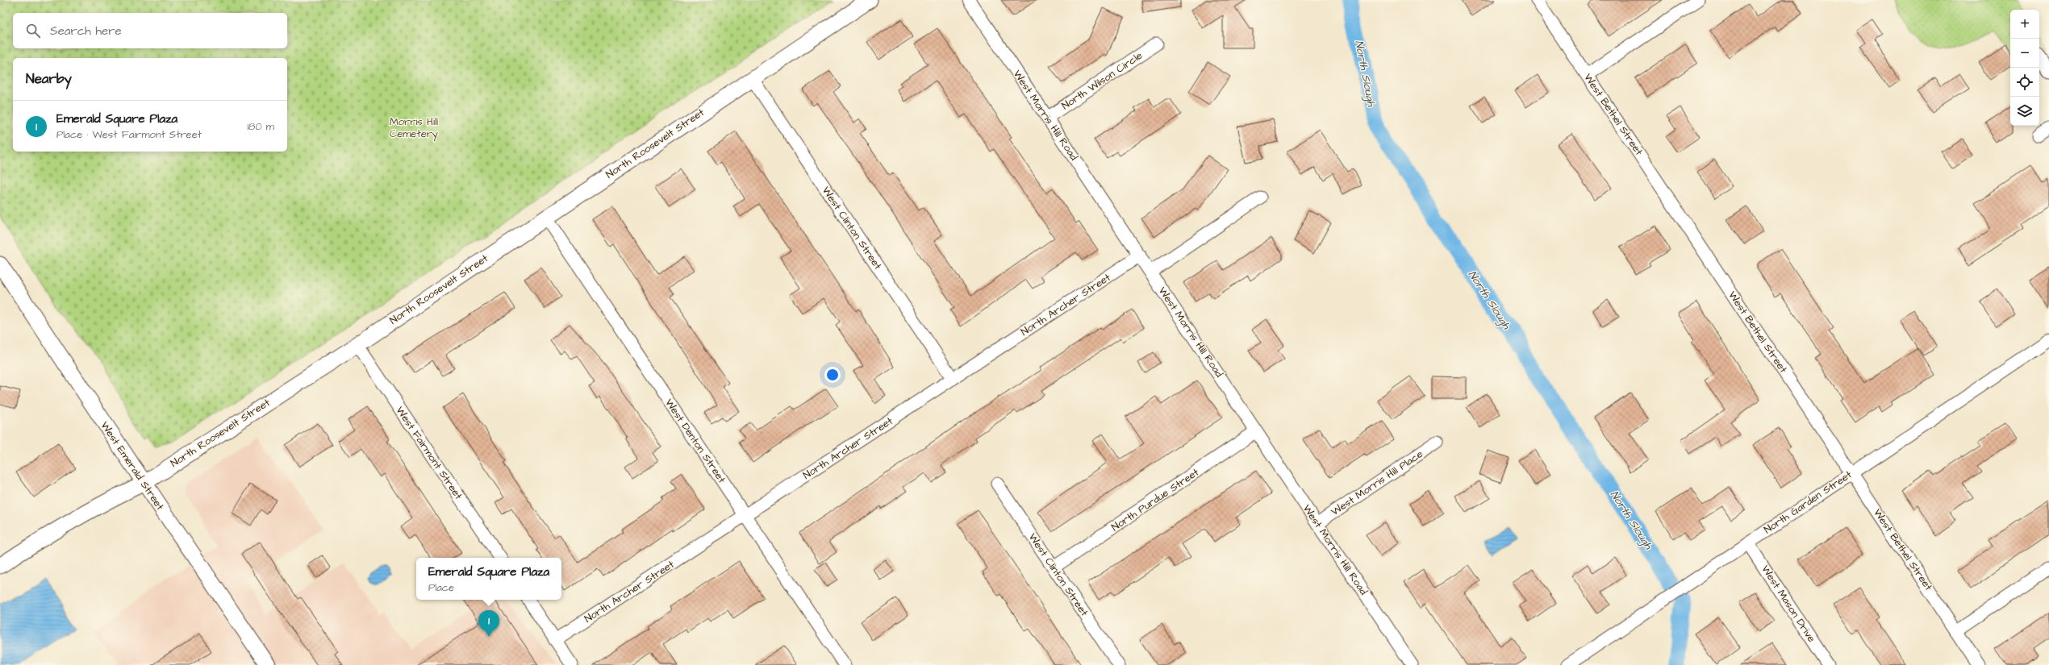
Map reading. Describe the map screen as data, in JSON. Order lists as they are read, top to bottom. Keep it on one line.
{"streets":{"street":["North Wilson Circle","West Bethel Street","West Morris Hill Road","North Roosevelt Street","West Clinton Street","North Archer Street","West Denton Street","West Fairmont Street","West Emerald Street","West Morris Hill Place","North Purdue Street","North Garden Street","West Mason Drive"]},"crossings":[["North Wilson Circle","West Morris Hill Road"],["West Bethel Street","North Garden Street"],["West Morris Hill Road","North Archer Street"],["West Morris Hill Road","West Morris Hill Place"],["West Morris Hill Road","North Purdue Street"],["North Roosevelt Street","West Clinton Street"],["North Roosevelt Street","West Denton Street"],["North Roosevelt Street","West Fairmont Street"],["North Roosevelt Street","West Emerald Street"],["West Clinton Street","North Archer Street"],["West Clinton Street","North Purdue Street"],["North Archer Street","West Denton Street"],["North Garden Street","West Mason Drive"]],"water":["North Slough"],"parks":["Morris Hill Cemetery"],"page":{"map_buttons":["+","−"],"search":"Search here","heading":"Nearby","list":[{"mark":"1","name":"Emerald Square Plaza","note":"Place · West Fairmont Street","value":"180 m"}],"popup":["Emerald Square Plaza","Place"],"pins":"1"}}
